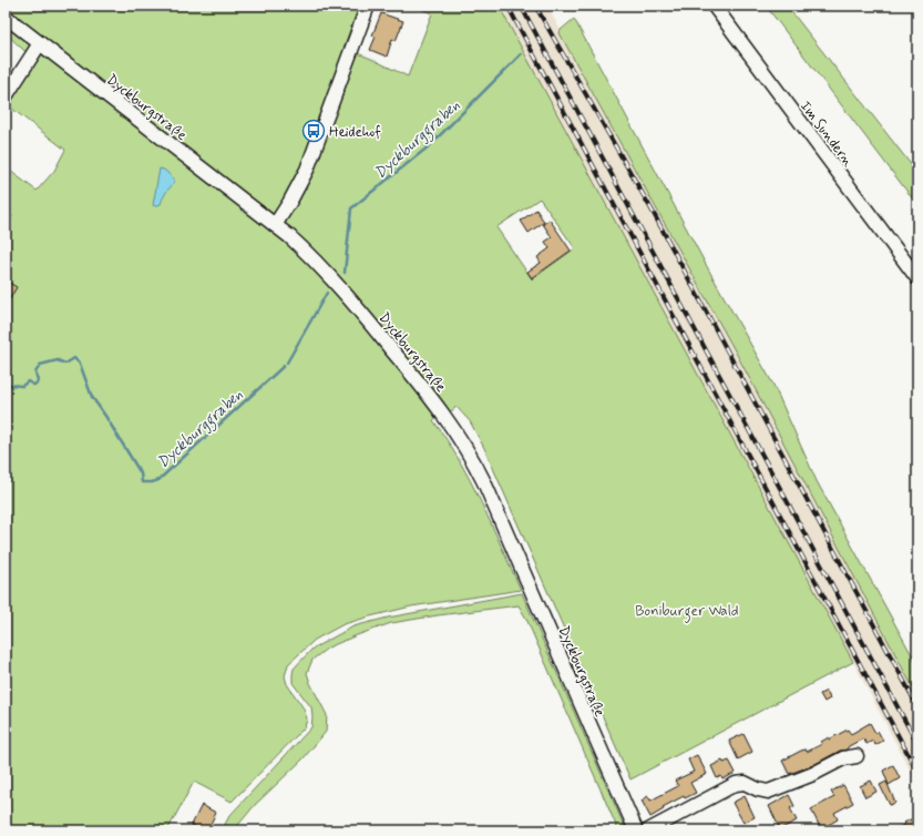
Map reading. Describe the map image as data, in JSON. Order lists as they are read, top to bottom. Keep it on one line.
{"streets":{"street":["Dyckburgstraße","Im Sundern"]},"water":["Dyckburggraben"],"parks":["Boniburger Wald"],"places":{"bus stop":["Heidehof"]}}
